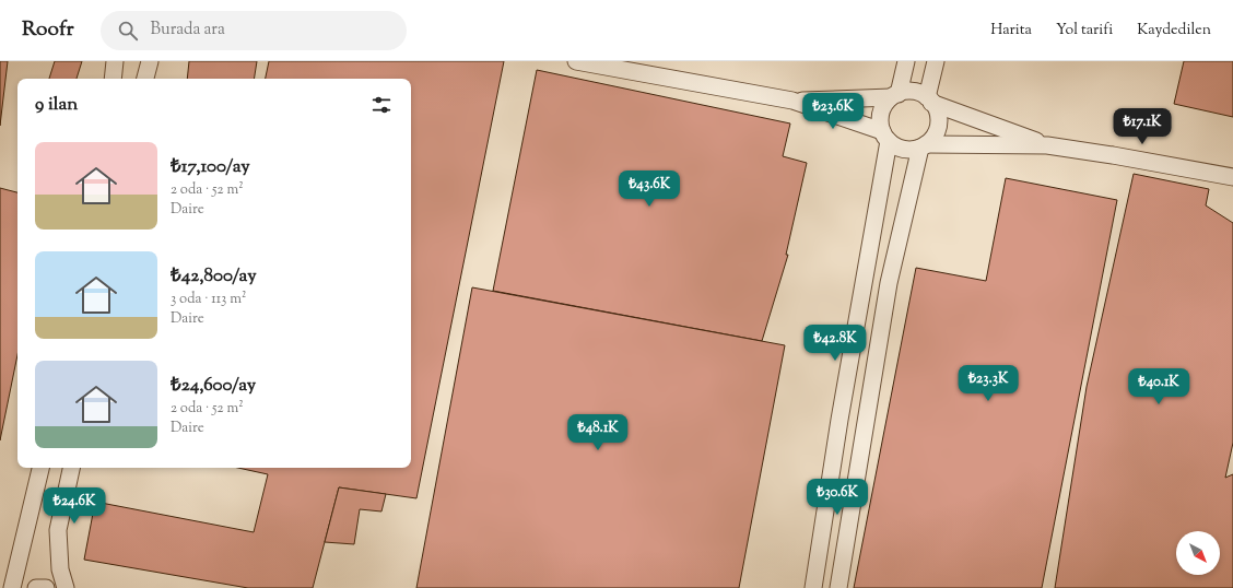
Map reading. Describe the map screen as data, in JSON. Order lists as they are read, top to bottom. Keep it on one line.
{"north":"bottom right","page":{"header":"Roofr","search":"Burada ara","nav":["Harita","Yol tarifi","Kaydedilen"],"heading":"9 ilan","price":["₺23.6K","₺17.1K","₺43.6K","₺42.8K","₺23.3K","₺40.1K","₺48.1K","₺30.6K","₺24.6K"],"list":[{"name":"₺17,100/ay","note":"2 oda · 52 m² · Daire"},{"name":"₺42,800/ay","note":"3 oda · 113 m² · Daire"},{"name":"₺24,600/ay","note":"2 oda · 52 m² · Daire"}]}}
